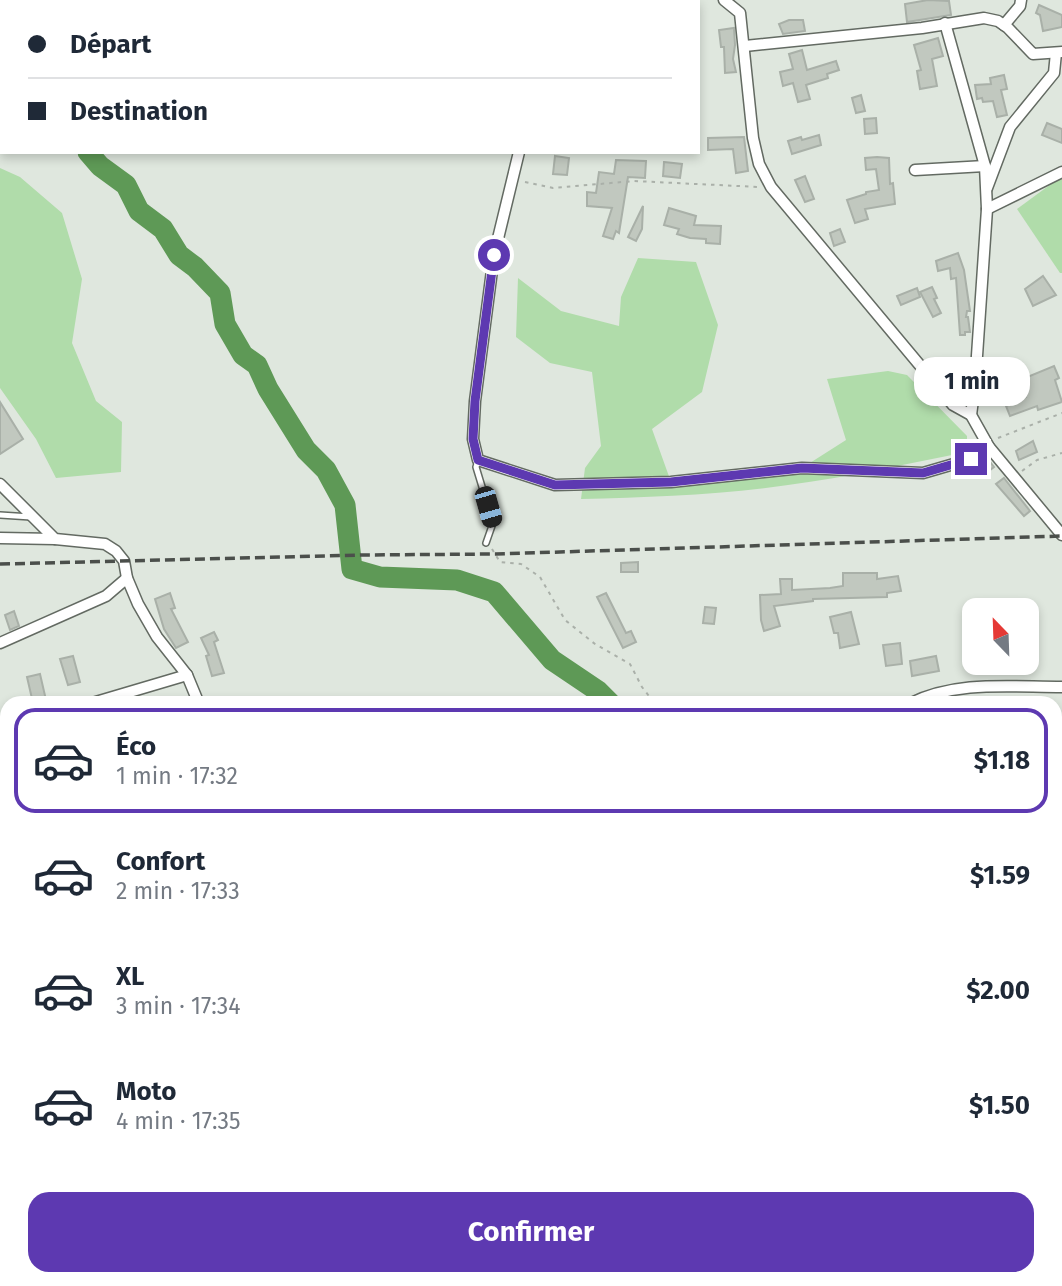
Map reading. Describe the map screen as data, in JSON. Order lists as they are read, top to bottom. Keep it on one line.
{"north":"top left","page":{"banner":["Départ","Destination"],"bubble":"1 min","list":[{"name":"Éco","note":"1 min · 17:32","value":"$1.18"},{"name":"Confort","note":"2 min · 17:33","value":"$1.59"},{"name":"XL","note":"3 min · 17:34","value":"$2.00"},{"name":"Moto","note":"4 min · 17:35","value":"$1.50"}],"buttons":"Confirmer"}}
